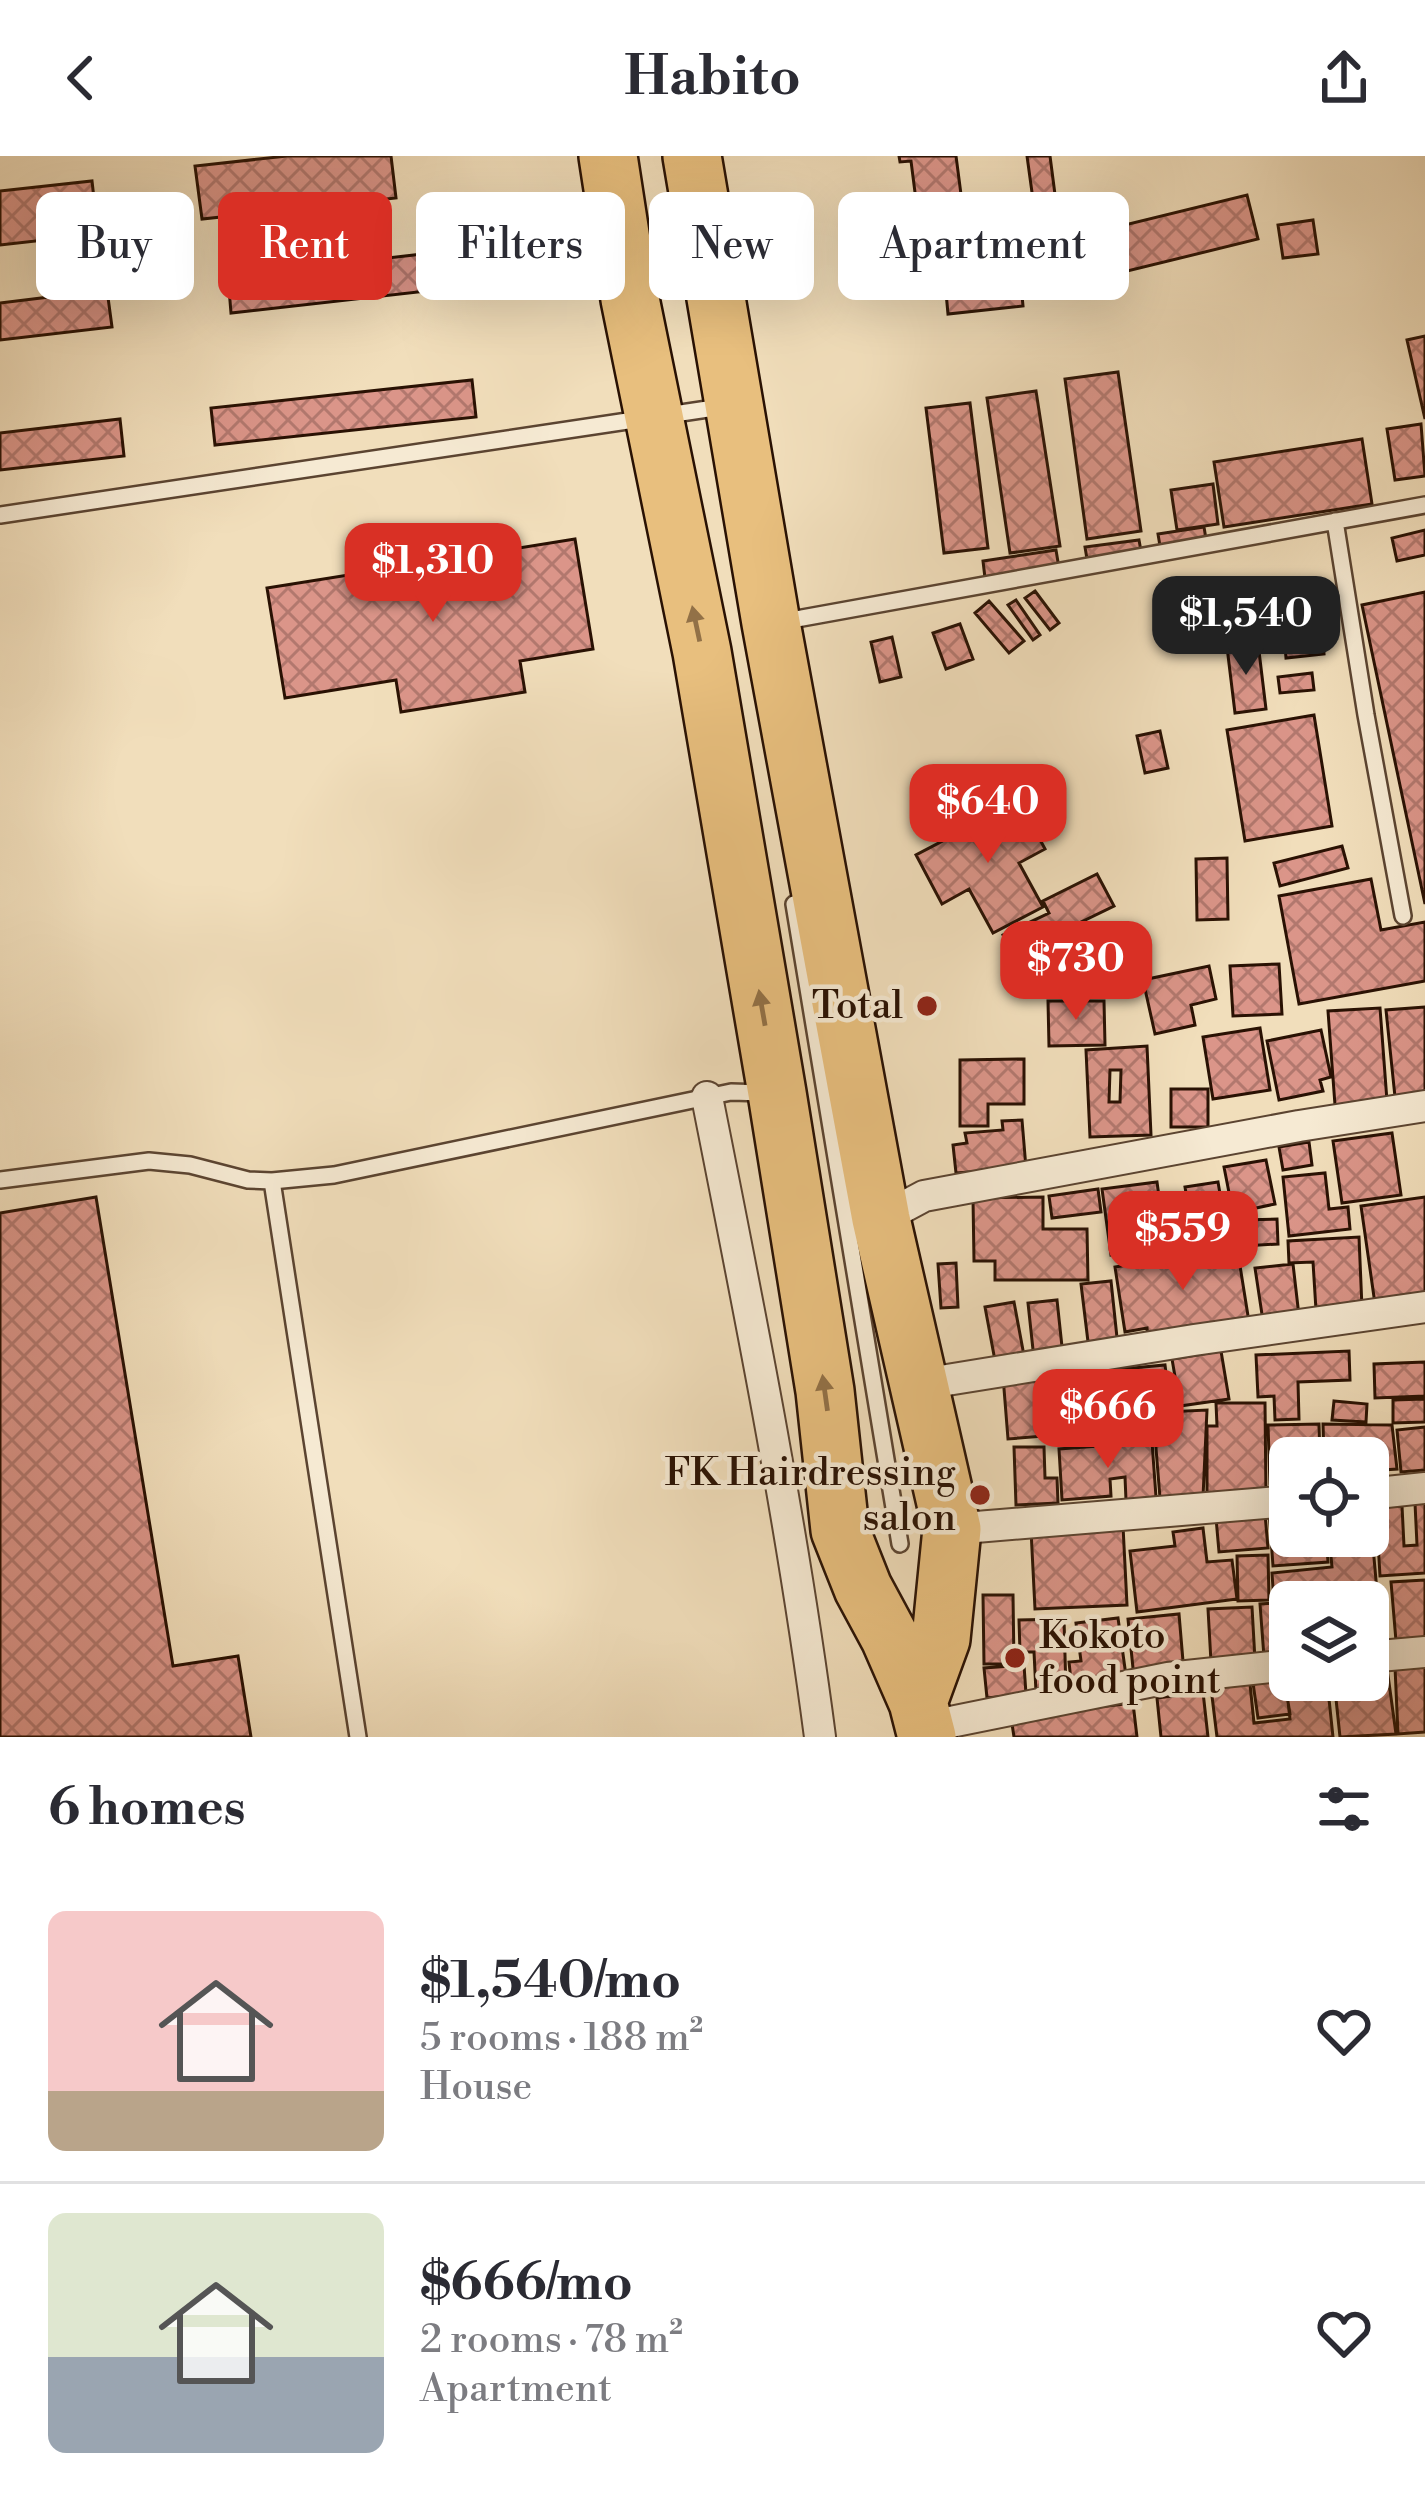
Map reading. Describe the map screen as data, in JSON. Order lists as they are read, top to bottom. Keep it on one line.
{"places":["Total","FK Hairdressing salon","Kokoto food point"],"page":{"header":"Habito","chip":["Buy","Rent","Filters","New","Apartment"],"price":["$1,310","$1,540","$640","$730","$559","$666"],"heading":"6 homes","list":[{"name":"$1,540/mo","note":"5 rooms · 188 m² · House"},{"name":"$666/mo","note":"2 rooms · 78 m² · Apartment"}]}}
